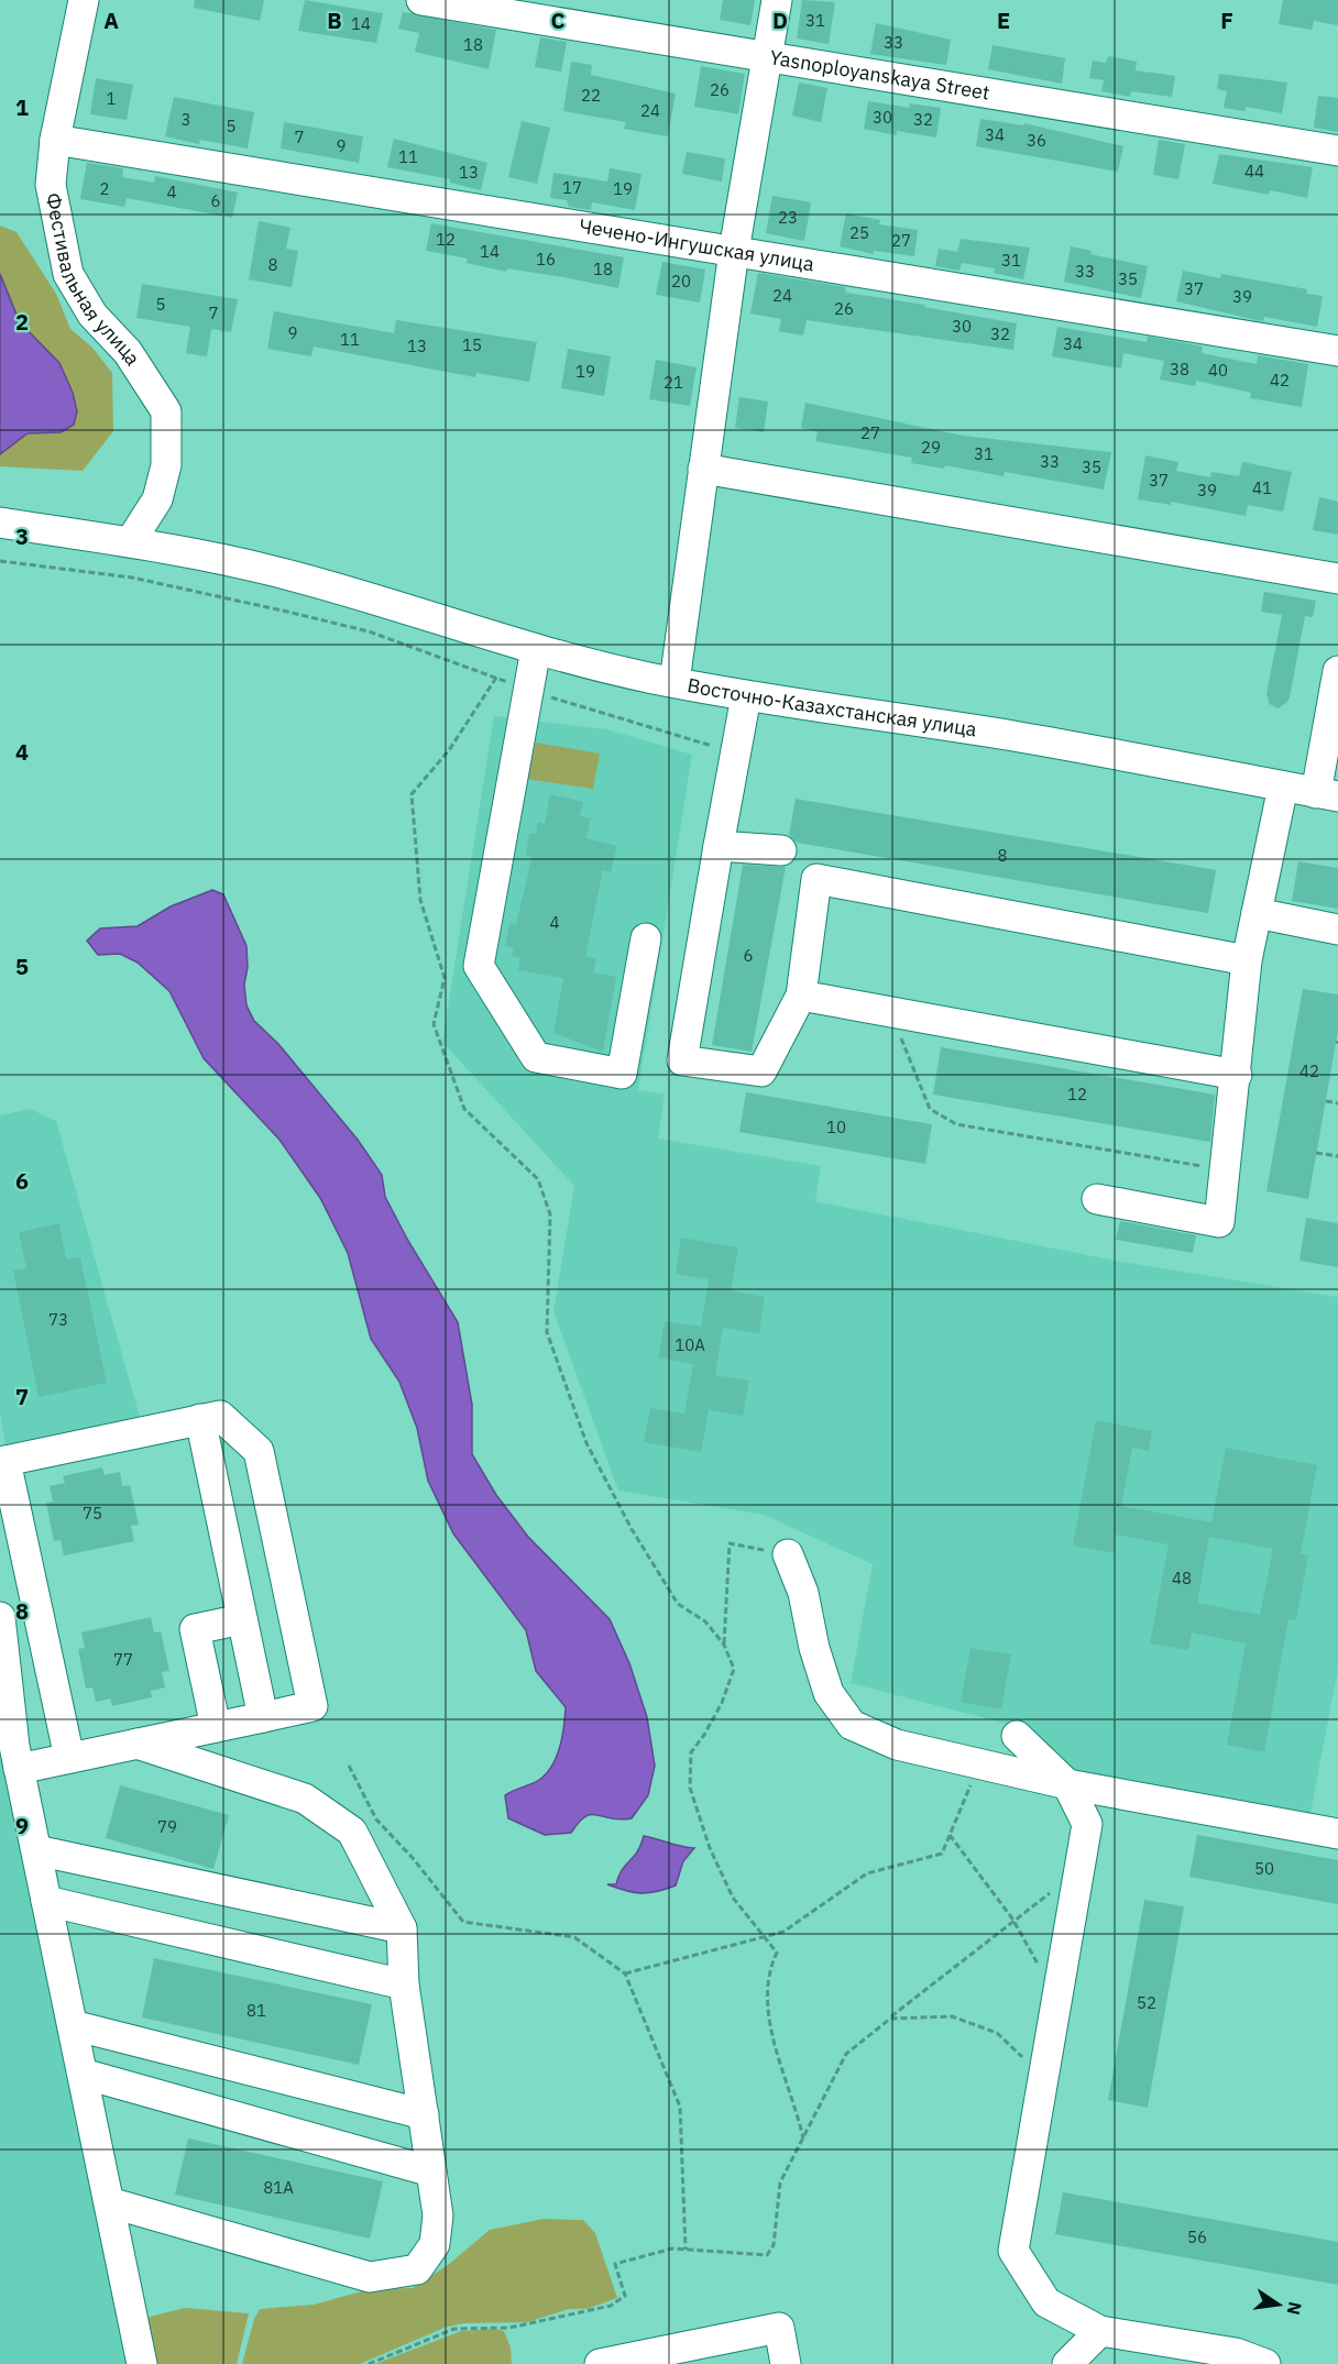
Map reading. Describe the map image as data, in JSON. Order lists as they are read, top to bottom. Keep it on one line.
{"streets":{"street":["Yasnoployanskaya Street","Чечено-Ингушская улица","Фестивальная улица","Восточно-Казахстанская улица"]},"crossings":[["Yasnoployanskaya Street","Восточно-Казахстанская улица"],["Чечено-Ингушская улица","Фестивальная улица"],["Чечено-Ингушская улица","Восточно-Казахстанская улица"]],"house_numbers":["31","14","33","18","26","22","1","24","30","3","32","5","34","7","36","9","11","44","13","17","2","19","4","6","23","25","12","27","14","16","31","8","18","33","35","20","37","24","39","5","26","7","30","9","32","11","34","15","13","38","40","19","42","21","27","29","31","33","35","37","41","39","8","4","6","42","12","10","73","10А","75","48","77","79","50","52","81","81А","56"],"north":"right","grid":{"columns":["A","B","C","D","E","F"],"rows":["1","2","3","4","5","6","7","8","9"]}}
